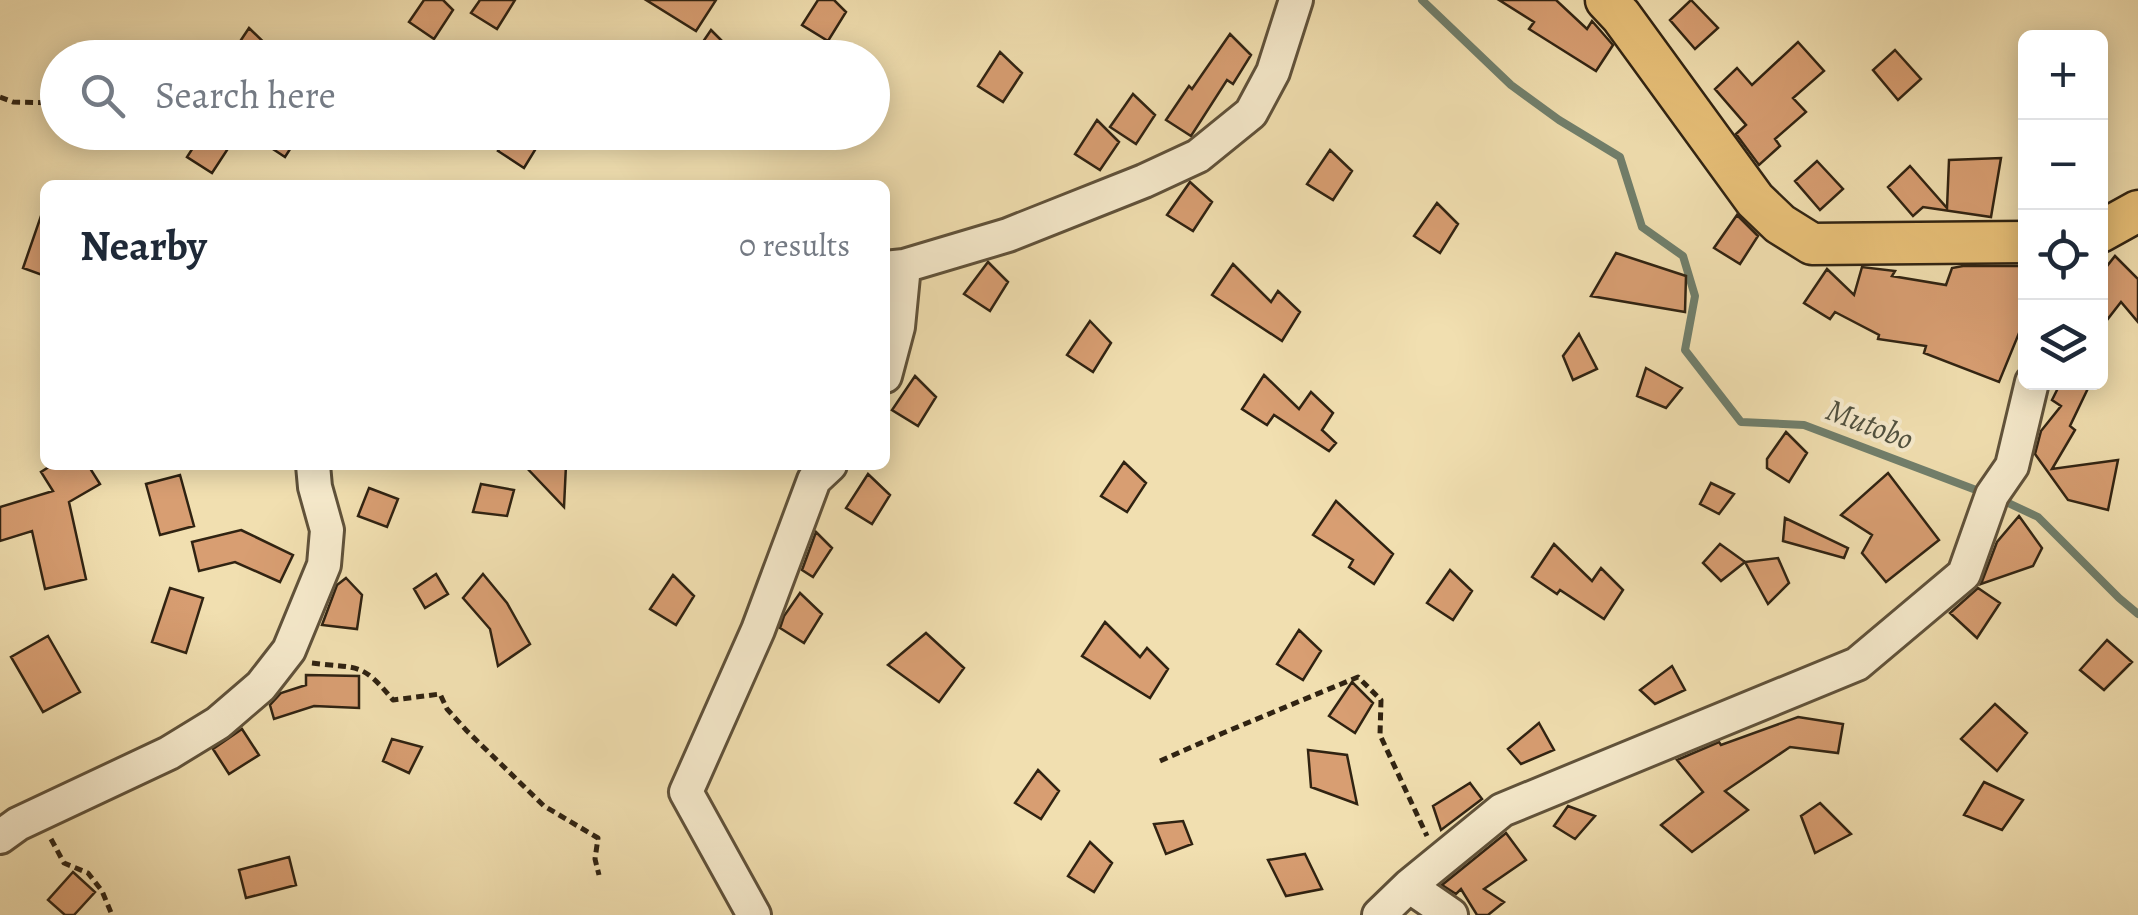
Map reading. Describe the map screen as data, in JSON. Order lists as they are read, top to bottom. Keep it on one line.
{"water":["Mutobo"],"page":{"map_buttons":["+","−"],"search":"Search here","heading":["Nearby","0 results"]}}
